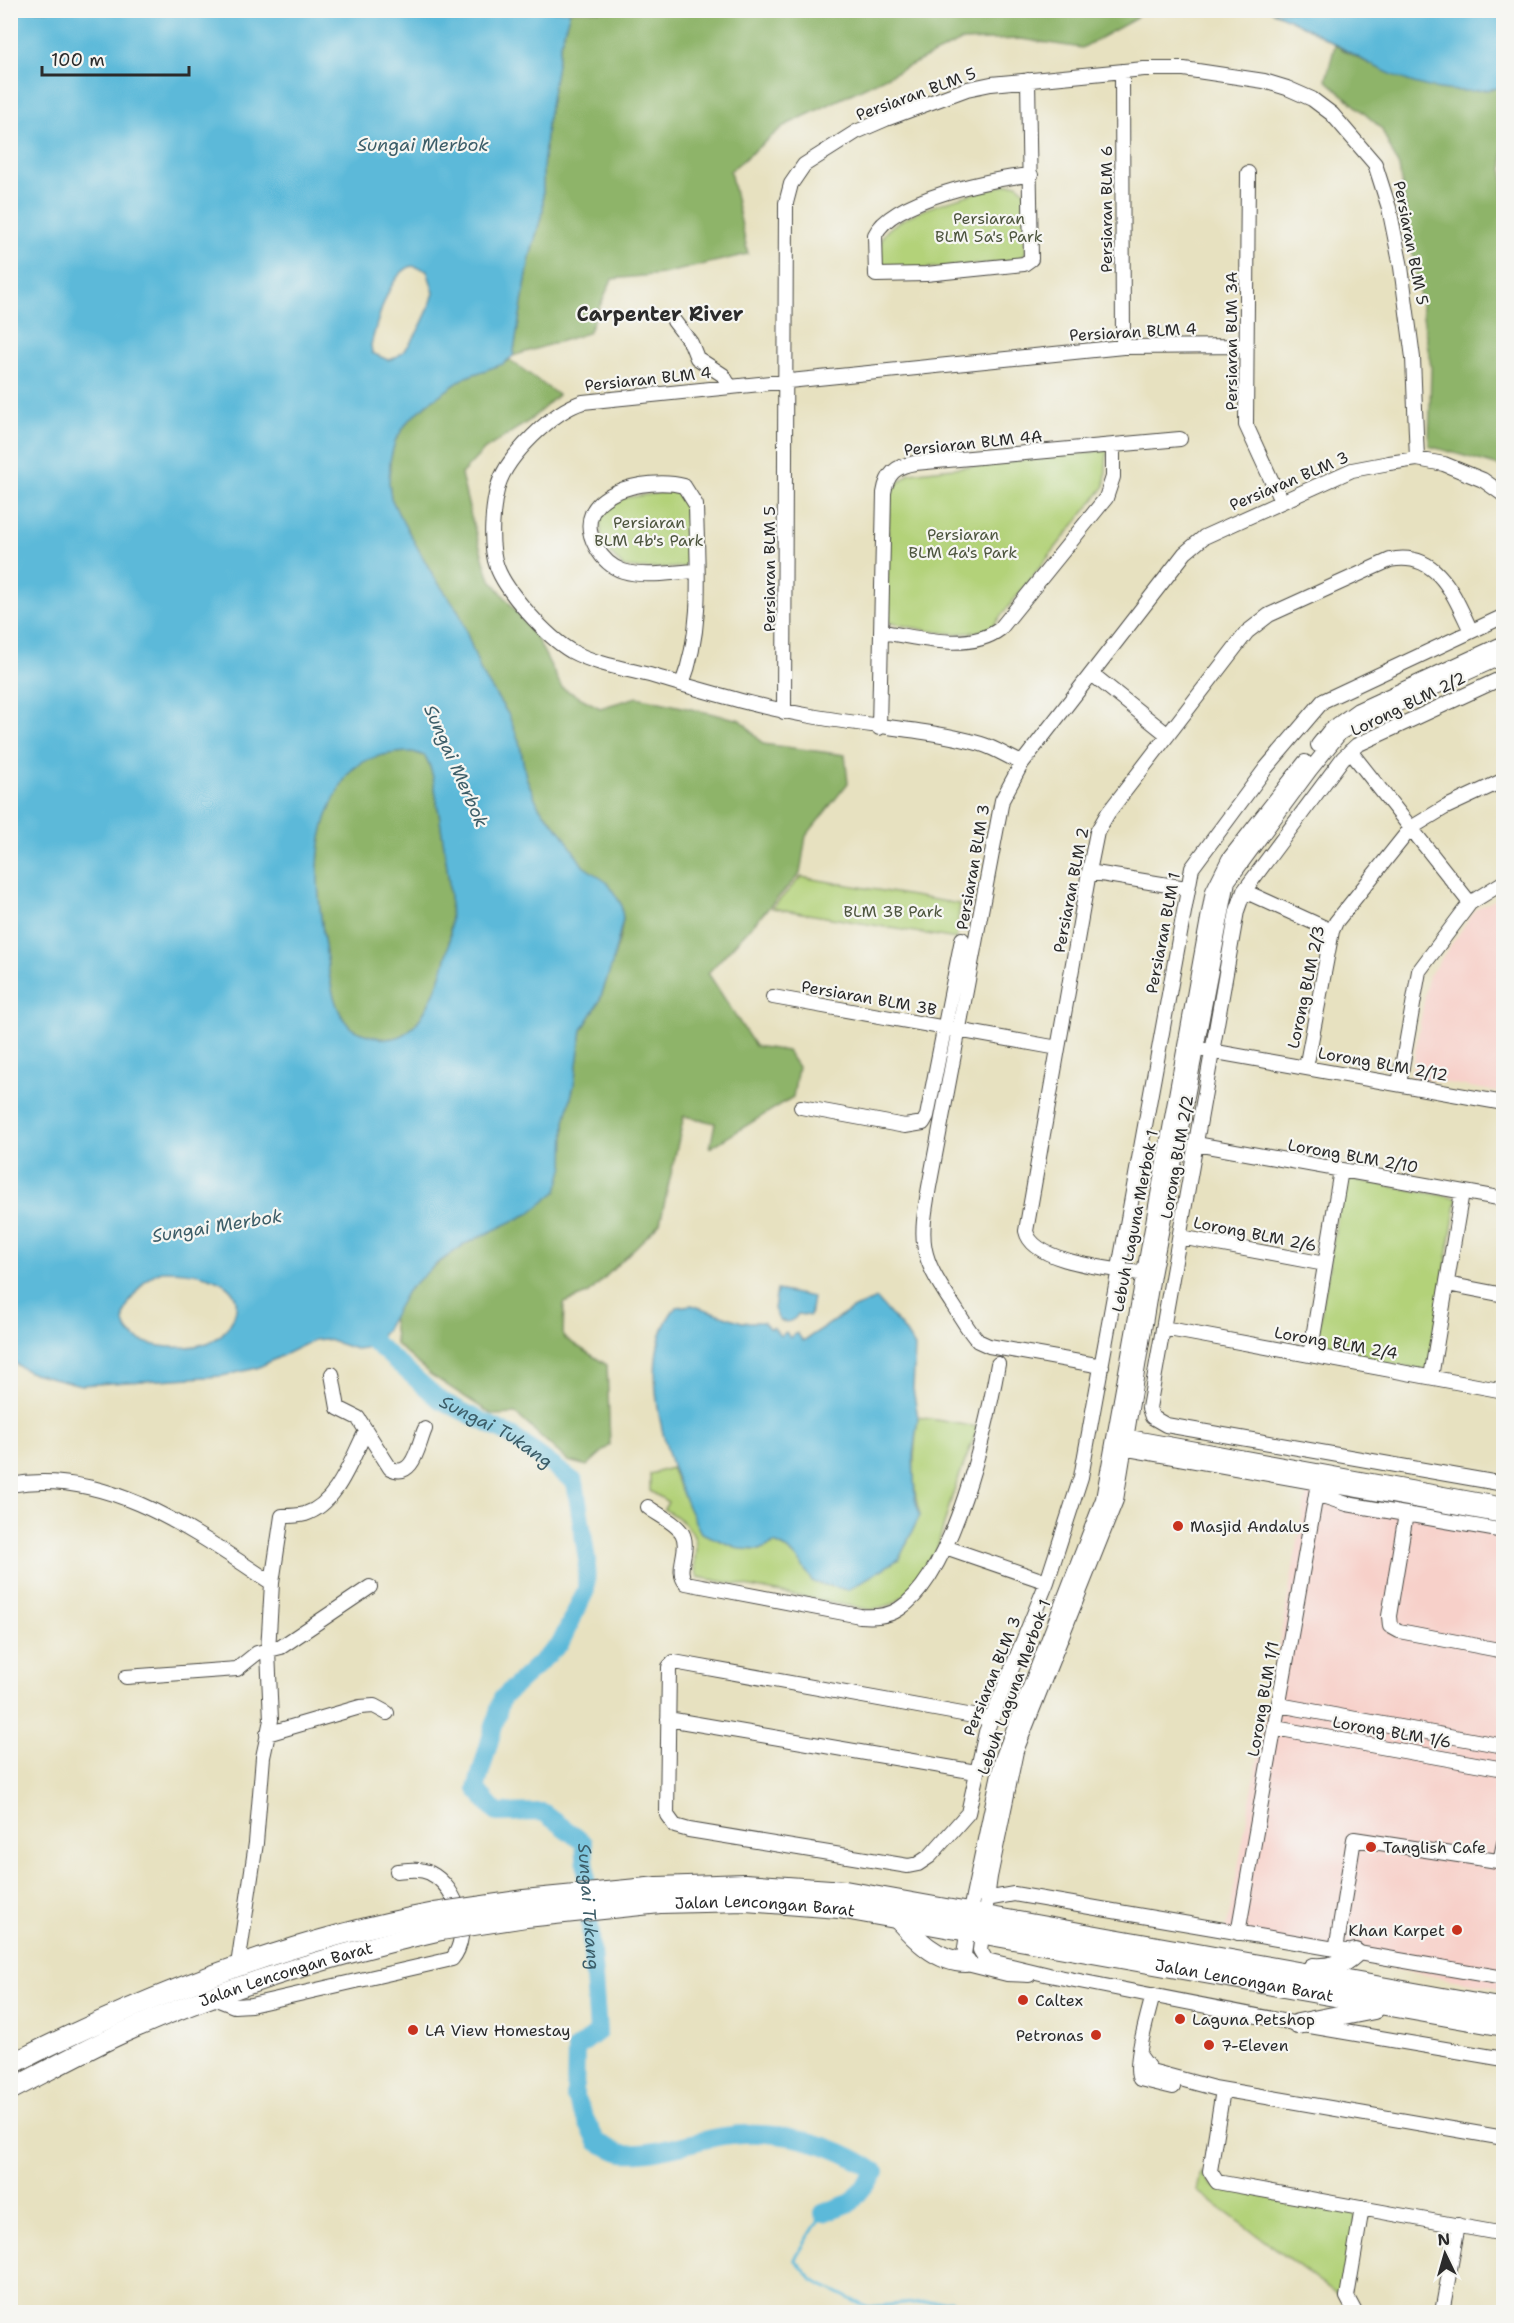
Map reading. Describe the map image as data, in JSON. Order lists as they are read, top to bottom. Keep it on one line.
{"streets":{"highway":["Jalan Lencongan Barat"],"street":["Persiaran BLM 5","Persiaran BLM 6","Persiaran BLM 4","Persiaran BLM 3A","Persiaran BLM 4A","Persiaran BLM 3","Lorong BLM 2/2","Persiaran BLM 2","Persiaran BLM 1","Lorong BLM 2/3","Persiaran BLM 3B","Lorong BLM 2/12","Lorong BLM 2/10","Lebuh Laguna Merbok 1","Lorong BLM 2/6","Lorong BLM 2/4","Lorong BLM 1/1","Lorong BLM 1/6"]},"crossings":[["Persiaran BLM 5","Persiaran BLM 6"],["Persiaran BLM 5","Persiaran BLM 4"],["Persiaran BLM 5","Persiaran BLM 3"],["Persiaran BLM 6","Persiaran BLM 4"],["Persiaran BLM 4","Persiaran BLM 3A"],["Persiaran BLM 4","Persiaran BLM 4A"],["Persiaran BLM 4","Persiaran BLM 3"],["Persiaran BLM 3A","Persiaran BLM 3"],["Persiaran BLM 3","Persiaran BLM 2"],["Persiaran BLM 3","Persiaran BLM 1"],["Persiaran BLM 3","Persiaran BLM 3B"],["Lorong BLM 2/2","Lorong BLM 2/12"],["Lorong BLM 2/2","Lorong BLM 2/10"],["Lorong BLM 2/2","Lorong BLM 2/6"],["Lorong BLM 2/2","Lorong BLM 2/4"],["Persiaran BLM 2","Persiaran BLM 1"],["Persiaran BLM 2","Persiaran BLM 3B"],["Persiaran BLM 2","Lebuh Laguna Merbok 1"],["Lorong BLM 2/3","Lorong BLM 2/12"],["Lorong BLM 2/12","Lebuh Laguna Merbok 1"],["Lebuh Laguna Merbok 1","Jalan Lencongan Barat"],["Lorong BLM 1/1","Lorong BLM 1/6"]],"districts":["Carpenter River"],"water":["Sungai Merbok","Sungai Tukang"],"parks":["Persiaran BLM 5a's Park","Persiaran BLM 4b's Park","Persiaran BLM 4a's Park","BLM 3B Park"],"places":["Masjid Andalus","Tanglish Cafe","Khan Karpet","Caltex","Laguna Petshop","LA View Homestay","Petronas","7-Eleven"],"scale_bar":"100 m","north":"top"}
